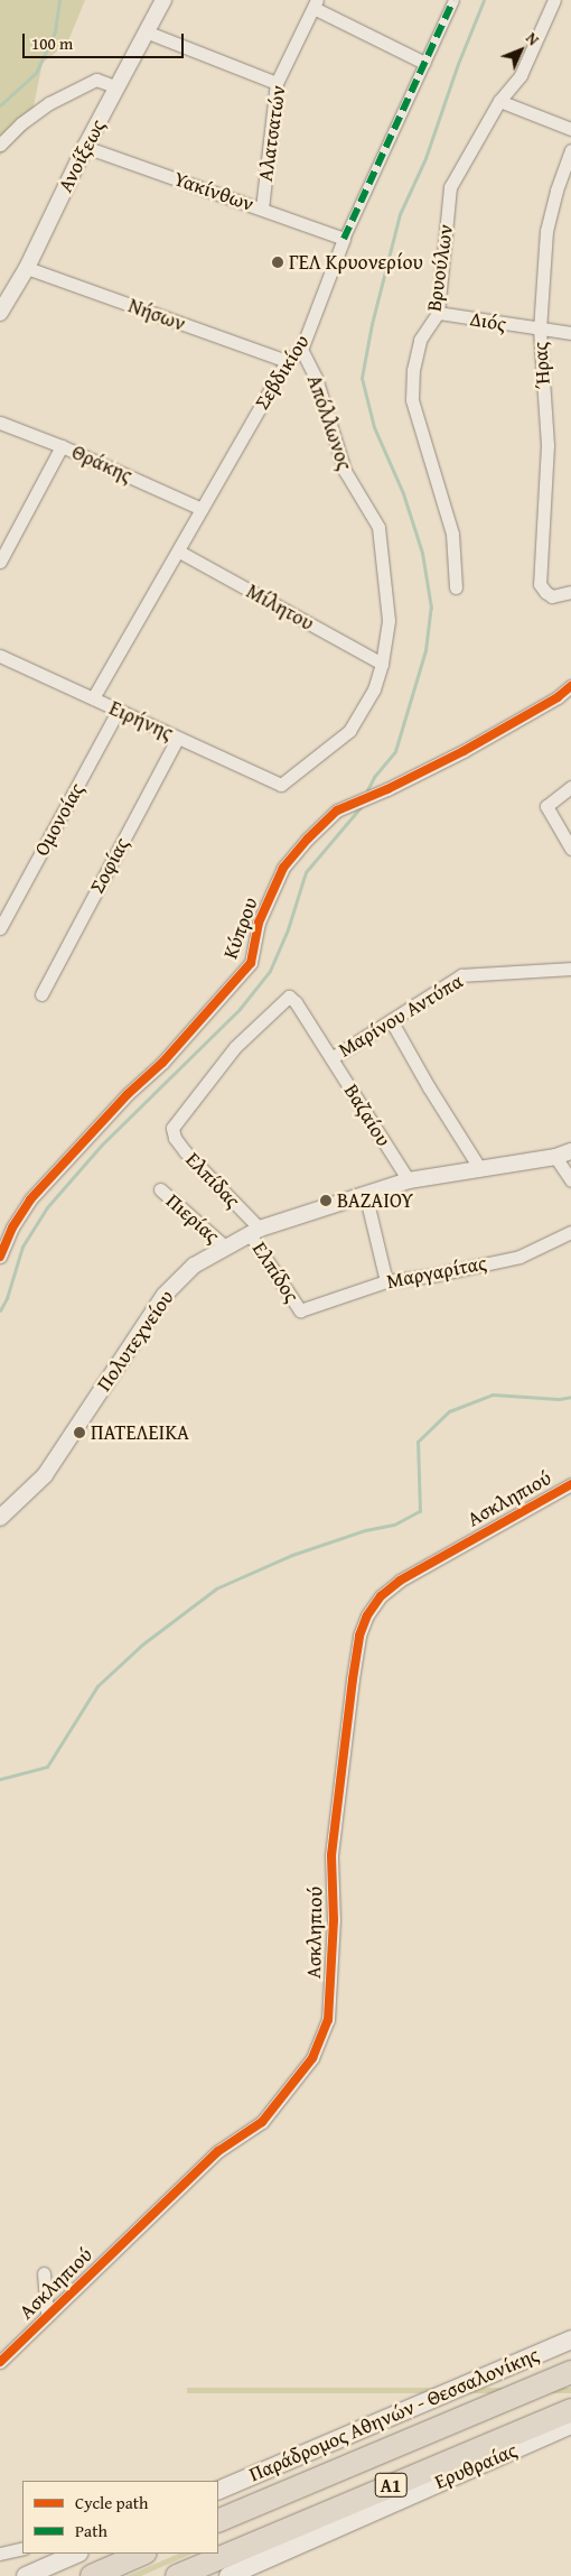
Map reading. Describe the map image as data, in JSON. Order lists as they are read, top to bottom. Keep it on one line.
{"streets":{"highway":["Α1"],"main road":["Παράδρομος Αθηνών - Θεσσαλονίκης","Ερυθραίας"],"street":["Αλατσατών","Ανοίξεως","Υακίνθων","Βρυούλων","Νήσων","Διός","Ήρας","Σεβδικίου","Απόλλωνος","Θράκης","Μίλητου","Ειρήνης","Ομονοίας","Σοφίας","Κύπρου","Μαρίνου Αντύπα","Βαζαίου","Ελπίδας","Πιερίας","Ελπίδος","Μαργαρίτας","Πολυτεχνείου","Ασκληπιού"]},"crossings":[["Αλατσατών","Υακίνθων"],["Ανοίξεως","Υακίνθων"],["Ανοίξεως","Νήσων"],["Υακίνθων","Σεβδικίου"],["Βρυούλων","Διός"],["Νήσων","Σεβδικίου"],["Διός","Ήρας"],["Σεβδικίου","Απόλλωνος"],["Σεβδικίου","Θράκης"],["Σεβδικίου","Μίλητου"],["Σεβδικίου","Ειρήνης"],["Απόλλωνος","Μίλητου"],["Απόλλωνος","Ειρήνης"],["Ειρήνης","Ομονοίας"],["Ειρήνης","Σοφίας"],["Μαρίνου Αντύπα","Βαζαίου"],["Βαζαίου","Ελπίδας"],["Βαζαίου","Πολυτεχνείου"],["Ελπίδας","Ελπίδος"],["Ελπίδας","Πολυτεχνείου"],["Πιερίας","Πολυτεχνείου"],["Ελπίδος","Μαργαρίτας"],["Ελπίδος","Πολυτεχνείου"]],"places":["ΓΕΛ Κρυονερίου","ΒΑΖΑΙΟΥ","ΠΑΤΕΛΕΙΚΑ"],"legend":["Cycle path","Path"],"scale_bar":"100 m","north":"top right"}
